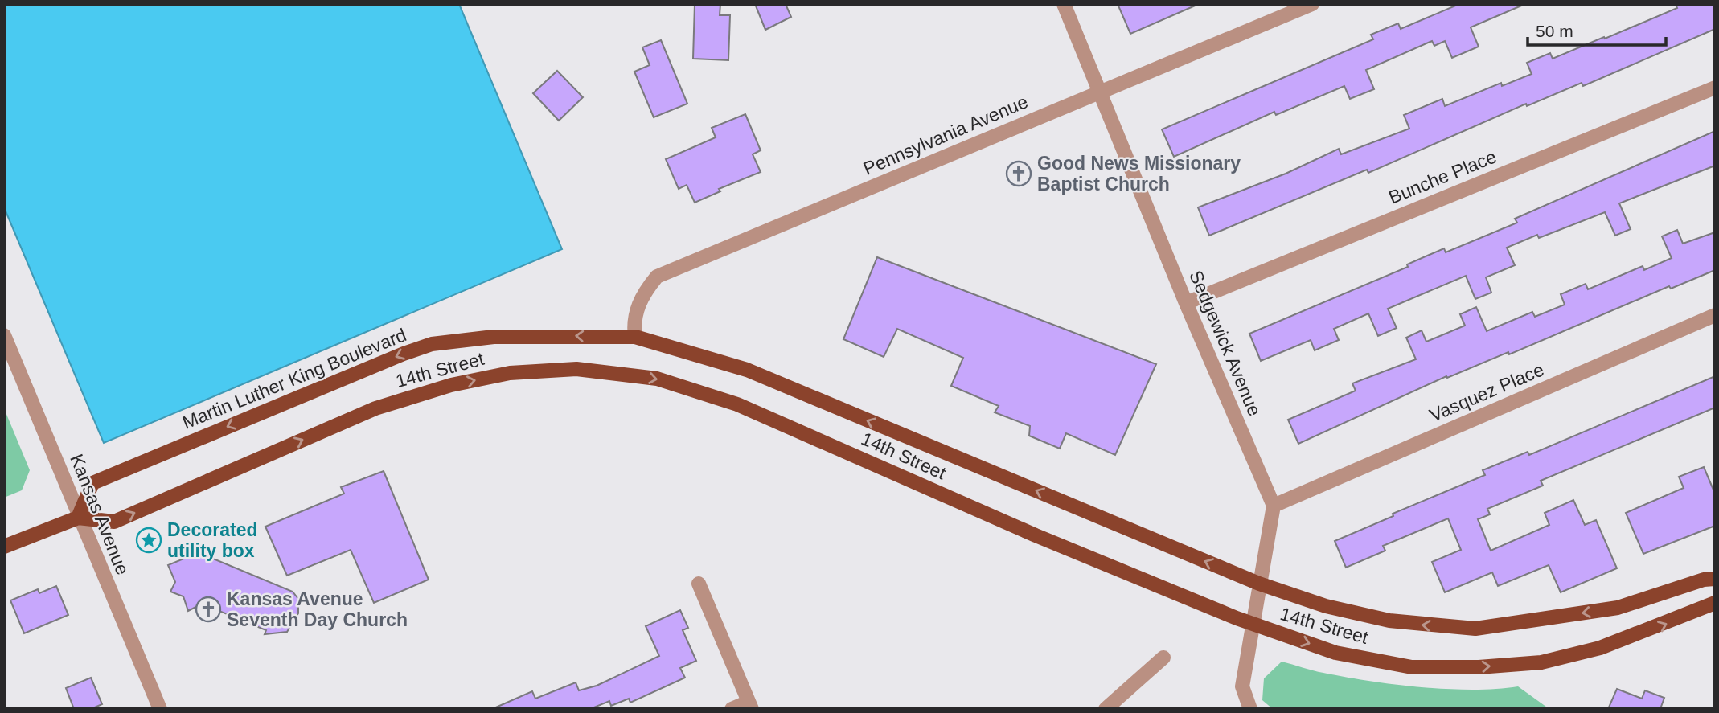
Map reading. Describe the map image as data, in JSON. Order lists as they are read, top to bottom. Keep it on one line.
{"streets":{"main road":["14th Street","Martin Luther King Boulevard"],"street":["Pennsylvania Avenue","Bunche Place","Sedgewick Avenue","Vasquez Place","Kansas Avenue"]},"crossings":[["Pennsylvania Avenue","Sedgewick Avenue"],["Pennsylvania Avenue","14th Street"],["Pennsylvania Avenue","Martin Luther King Boulevard"],["Bunche Place","Sedgewick Avenue"],["Sedgewick Avenue","Vasquez Place"],["14th Street","Martin Luther King Boulevard"],["14th Street","Kansas Avenue"],["Martin Luther King Boulevard","Kansas Avenue"]],"one_way":["Martin Luther King Boulevard"],"places":{"church":["Good News Missionary Baptist Church","Kansas Avenue Seventh Day Church"],"place":["Decorated utility box"]},"scale_bar":"50 m"}
